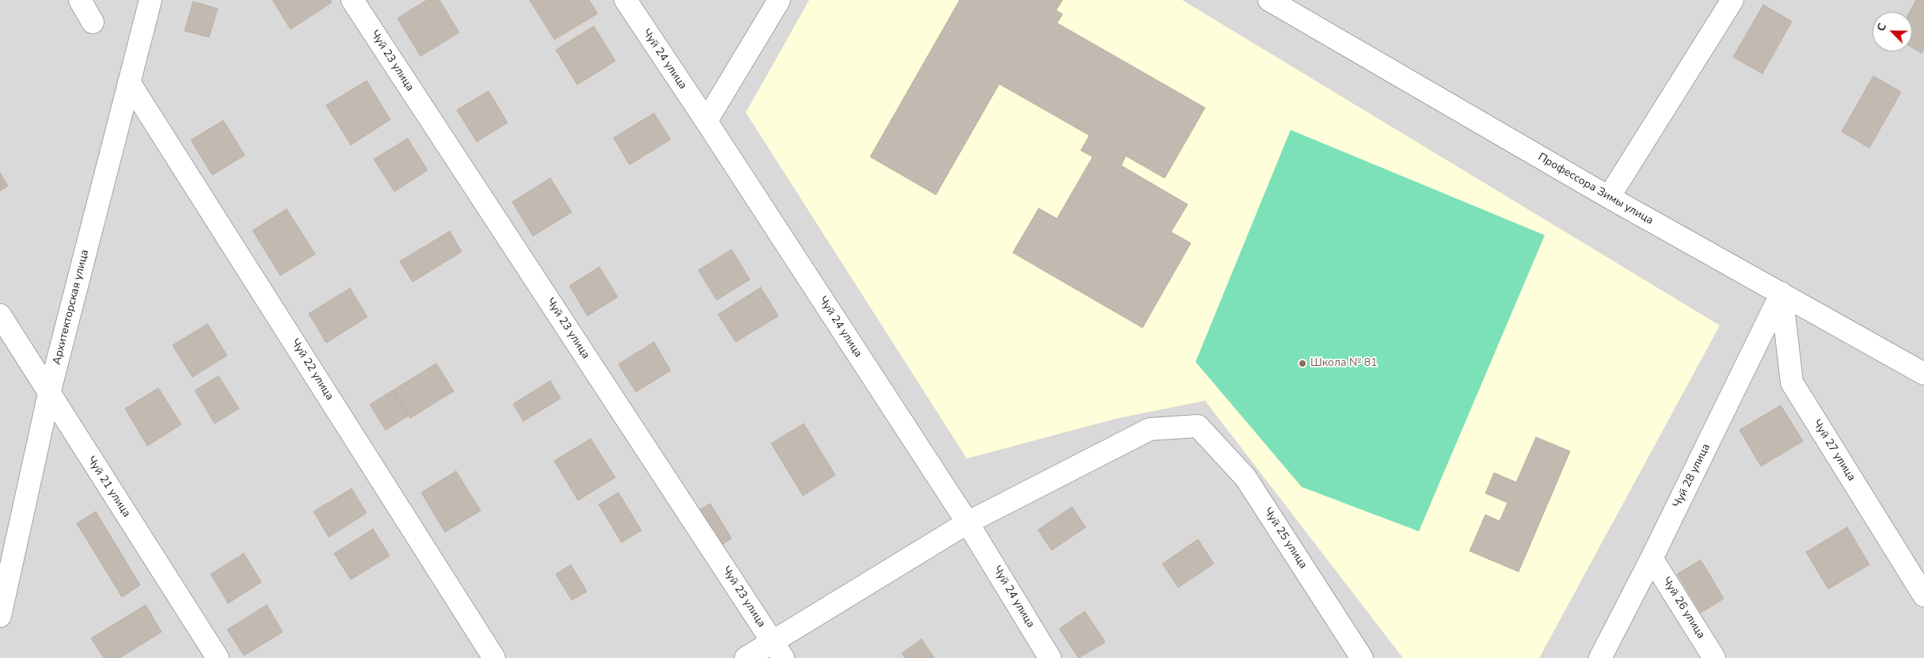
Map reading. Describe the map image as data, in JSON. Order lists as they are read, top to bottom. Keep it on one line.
{"streets":{"street":["Чуй 24 улица","Чуй 23 улица","Профессора Зимы улица","Архитекторская улица","Чуй 22 улица","Чуй 27 улица","Чуй 28 улица","Чуй 21 улица","Чуй 25 улица","Чуй 26 улица"]},"crossings":[["Чуй 24 улица","Чуй 25 улица"],["Профессора Зимы улица","Чуй 27 улица"],["Профессора Зимы улица","Чуй 28 улица"],["Архитекторская улица","Чуй 22 улица"],["Архитекторская улица","Чуй 21 улица"],["Чуй 27 улица","Чуй 28 улица"],["Чуй 28 улица","Чуй 26 улица"]],"places":["Школа № 81"],"north":"top left"}
